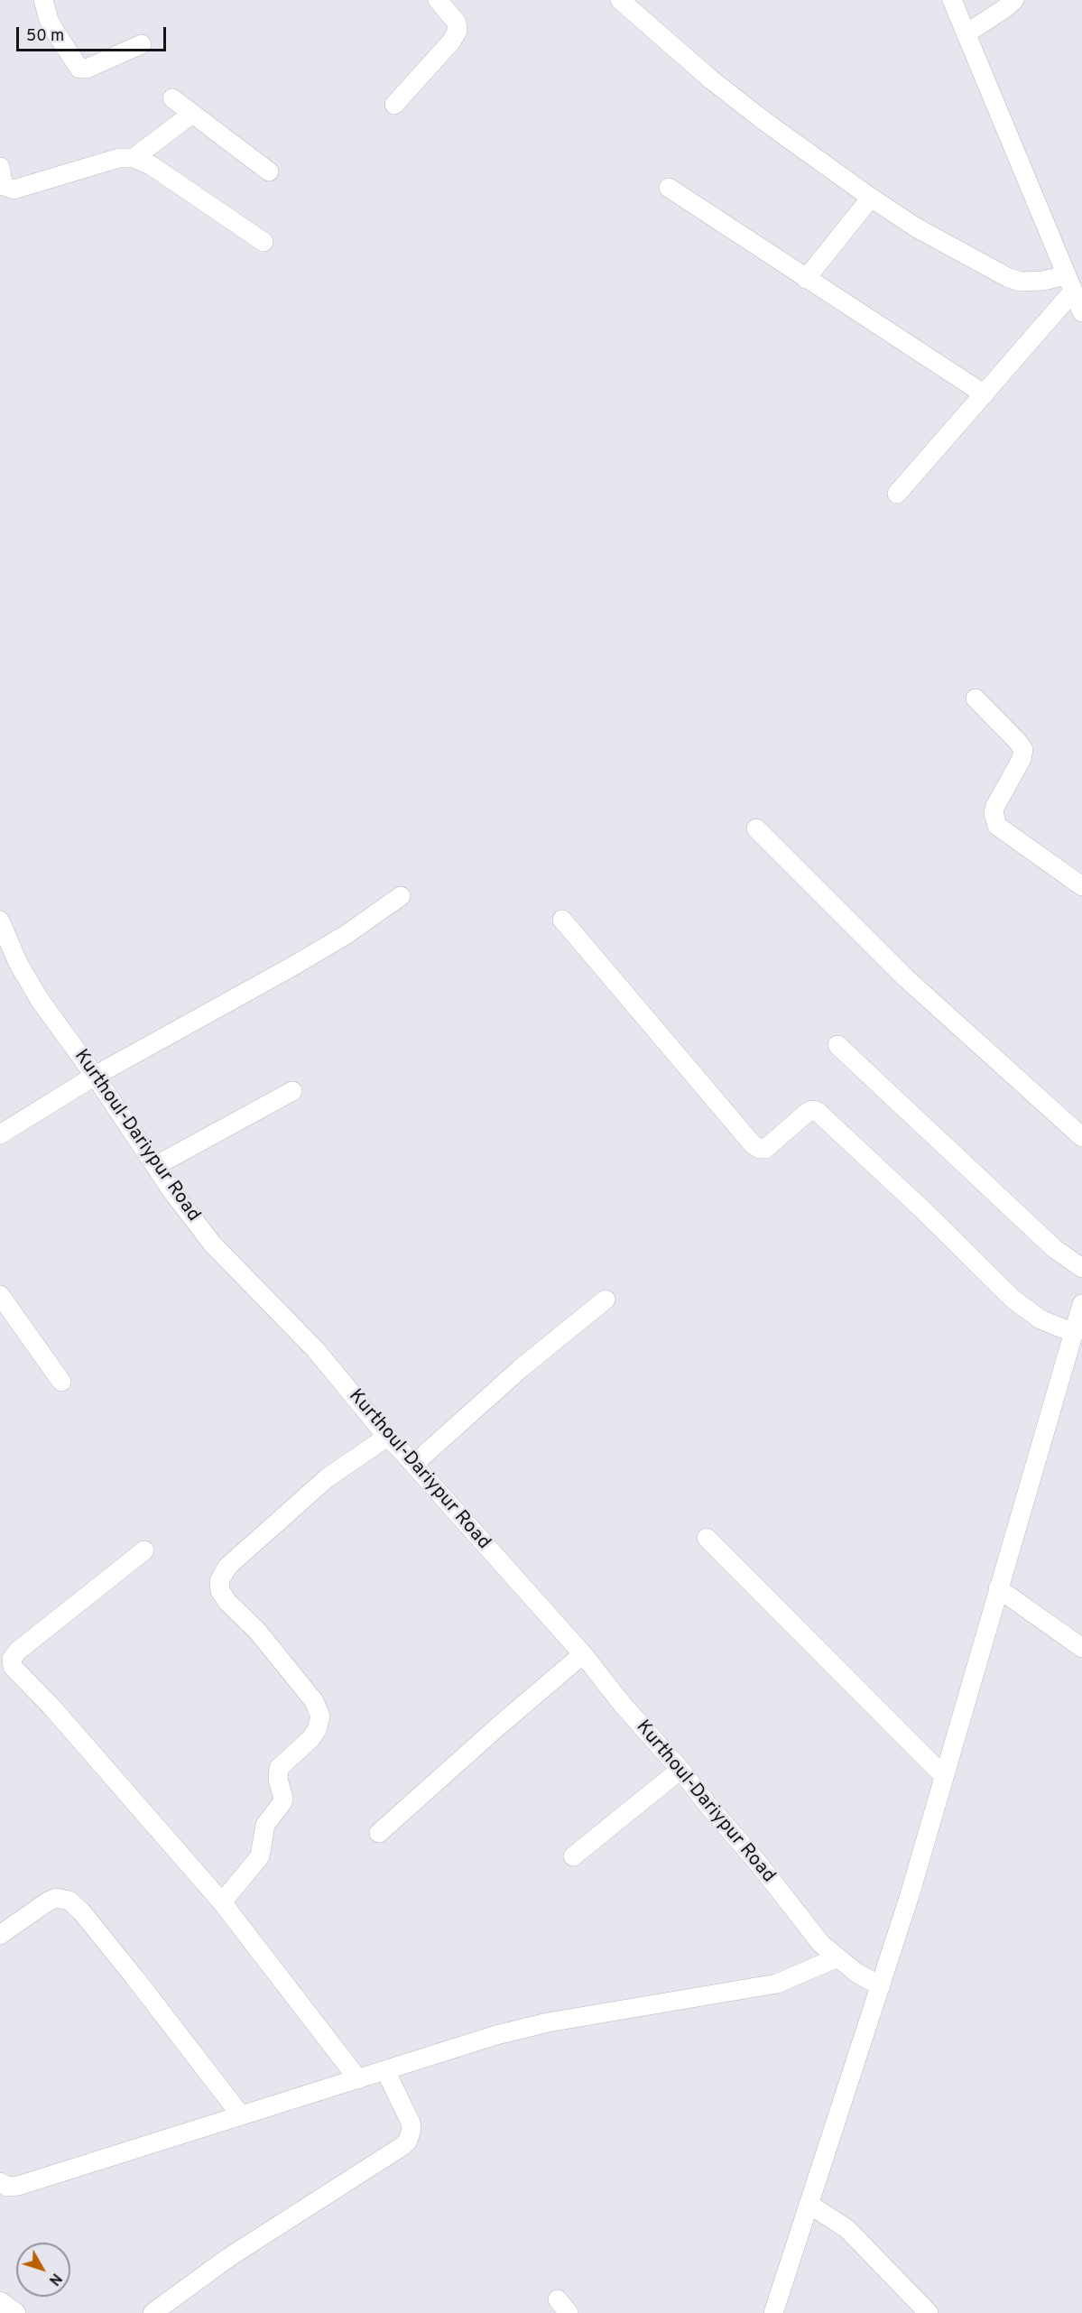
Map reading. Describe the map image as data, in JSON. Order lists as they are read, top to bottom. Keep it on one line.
{"streets":{"street":["Kurthoul-Dariypur Road"]},"scale_bar":"50 m","north":"bottom right"}
